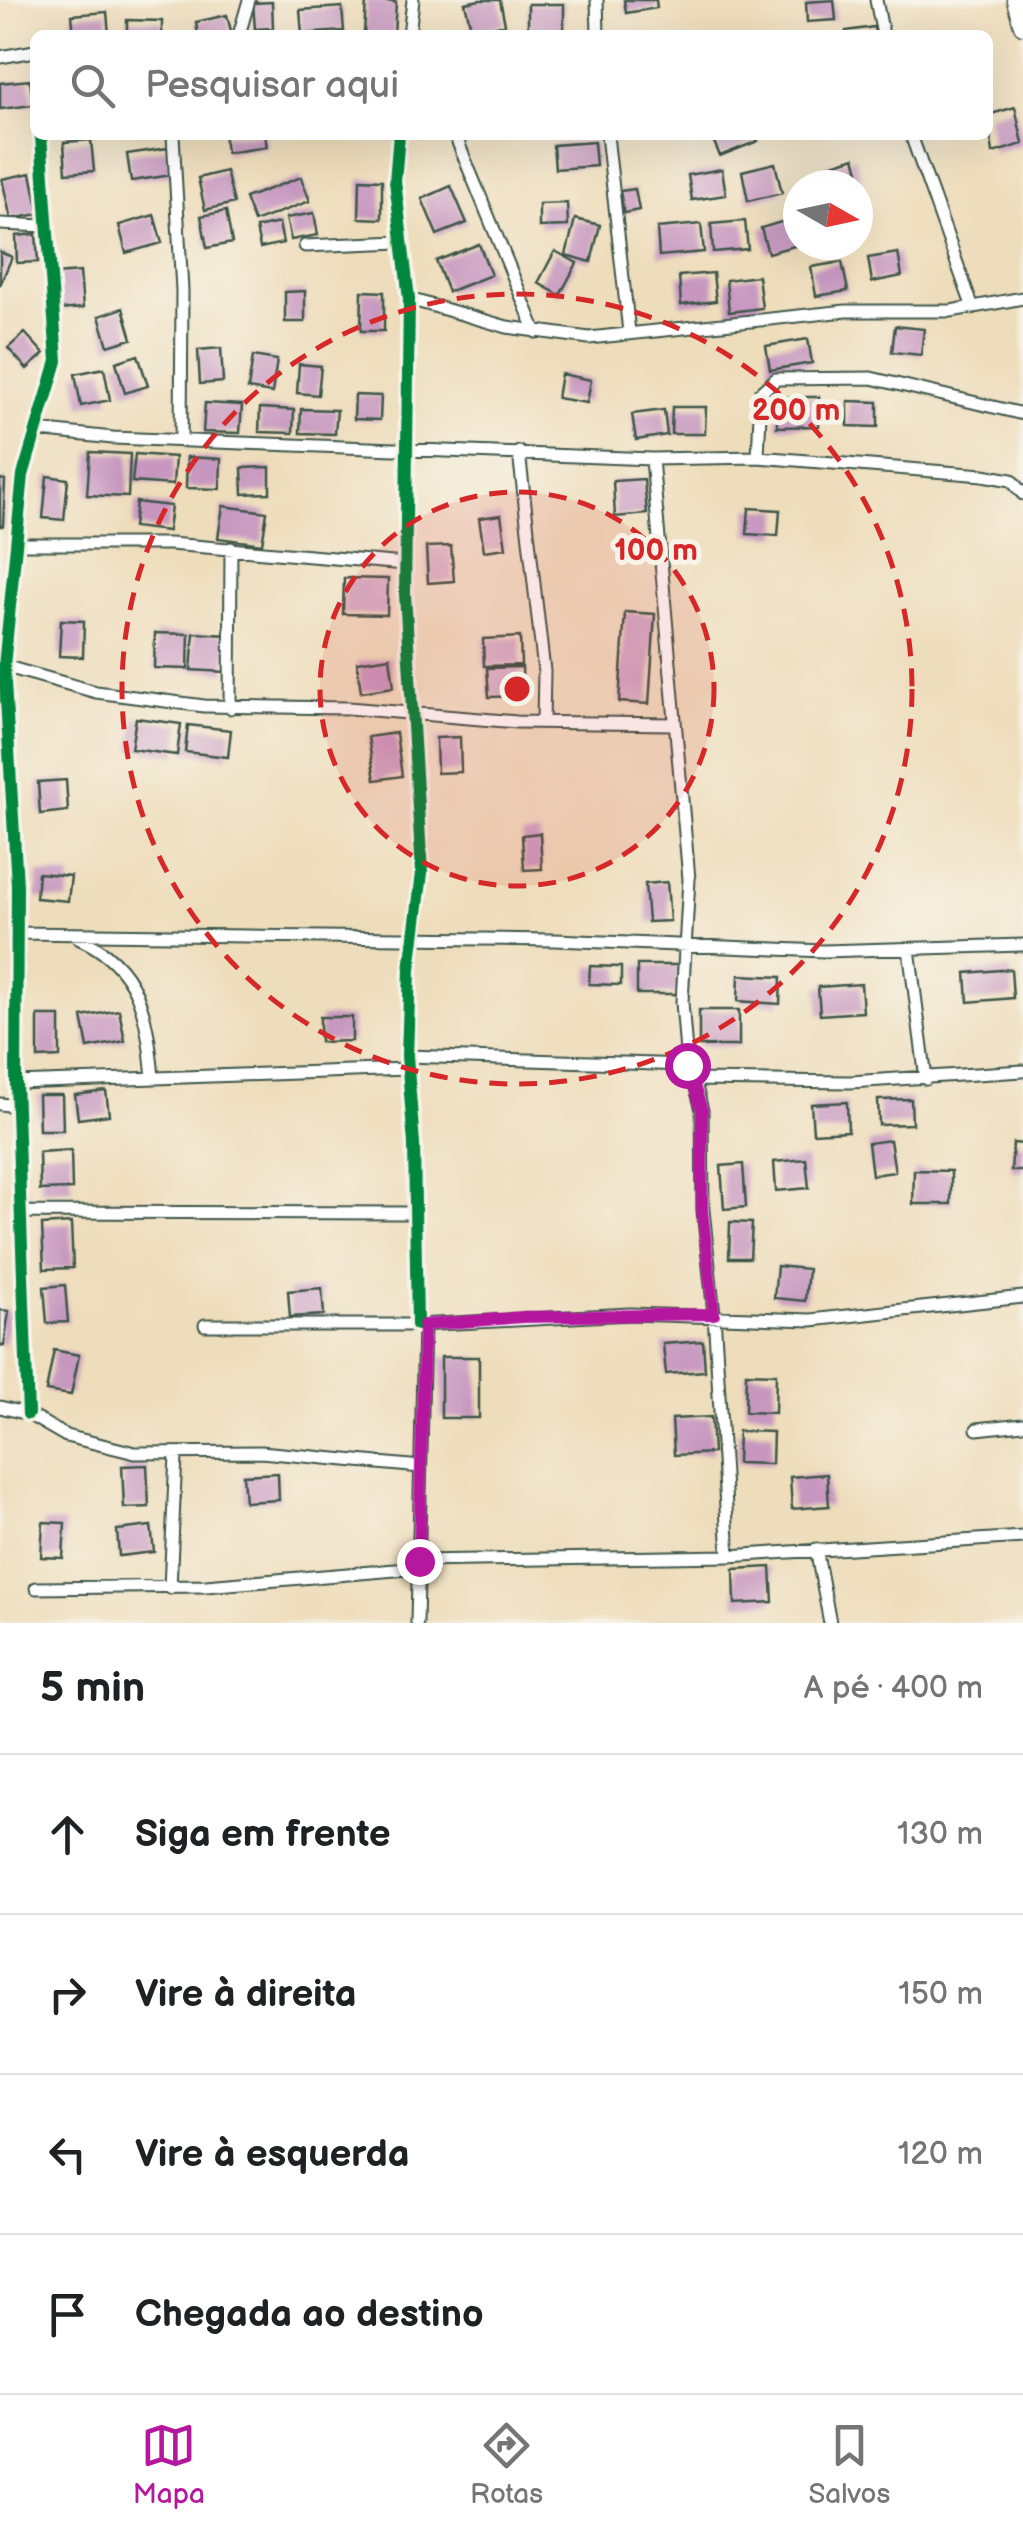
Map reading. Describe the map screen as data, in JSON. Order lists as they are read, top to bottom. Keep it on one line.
{"north":"right","page":{"search":"Pesquisar aqui","heading":["5 min","A pé · 400 m"],"list":[["Siga em frente","130 m"],["Vire à direita","150 m"],["Vire à esquerda","120 m"],"Chegada ao destino"],"nav":["Mapa","Rotas","Salvos"]},"rings":["200 m","100 m"]}
